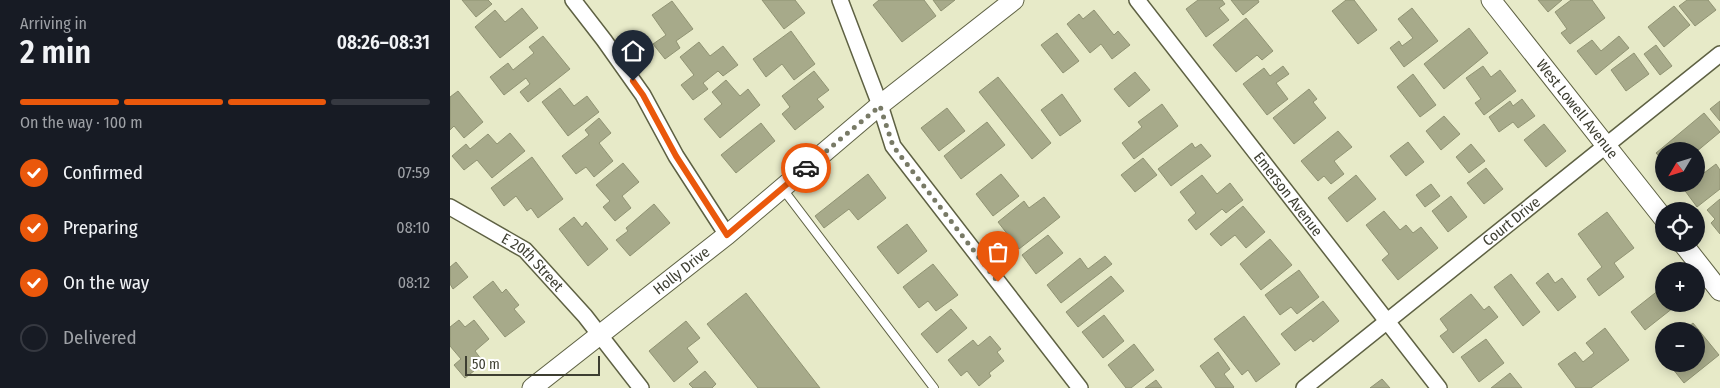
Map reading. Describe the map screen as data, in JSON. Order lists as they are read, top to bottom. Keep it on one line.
{"streets":{"street":["West Lowell Avenue","Emerson Avenue","Court Drive","E 20th Street","Holly Drive"]},"crossings":[["West Lowell Avenue","Court Drive"],["Emerson Avenue","Court Drive"],["E 20th Street","Holly Drive"]],"scale_bar":"50 m","north":"bottom left","page":{"heading":["2 min","Arriving in","08:26–08:31"],"bar":"On the way · 100 m","map_buttons":["+","−"],"list":[["Confirmed","07:59"],["Preparing","08:10"],["On the way","08:12"],"Delivered"],"scale":"50 m"}}
